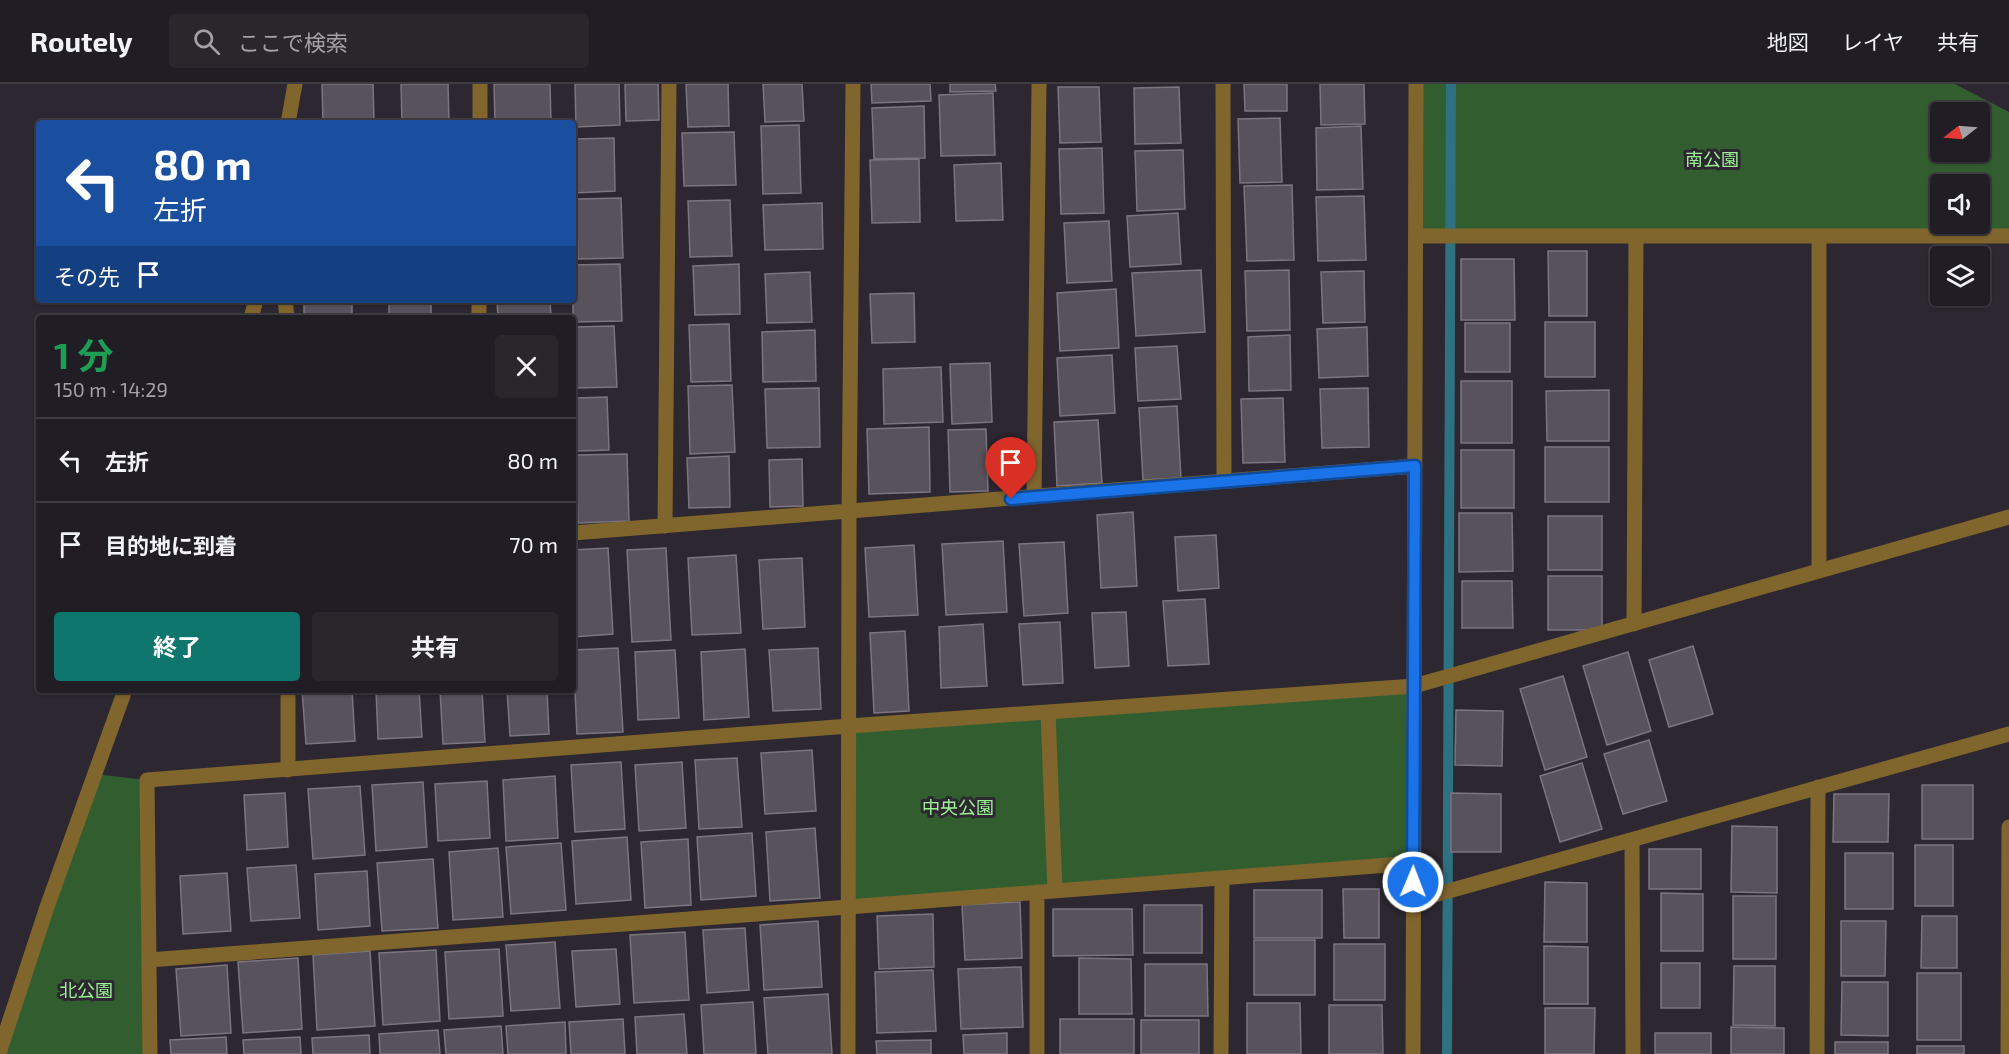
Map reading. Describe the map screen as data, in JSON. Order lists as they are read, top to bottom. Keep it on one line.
{"parks":["南公園","中央公園","北公園"],"north":"left","page":{"header":"Routely","search":"ここで検索","nav":["地図","レイヤ","共有"],"turn":["80 m","左折"],"then":"その先","heading":["1 分","150 m · 14:29"],"list":[{"name":"左折","value":"80 m"},{"name":"目的地に到着","value":"70 m"}],"buttons":["終了","共有"]}}
